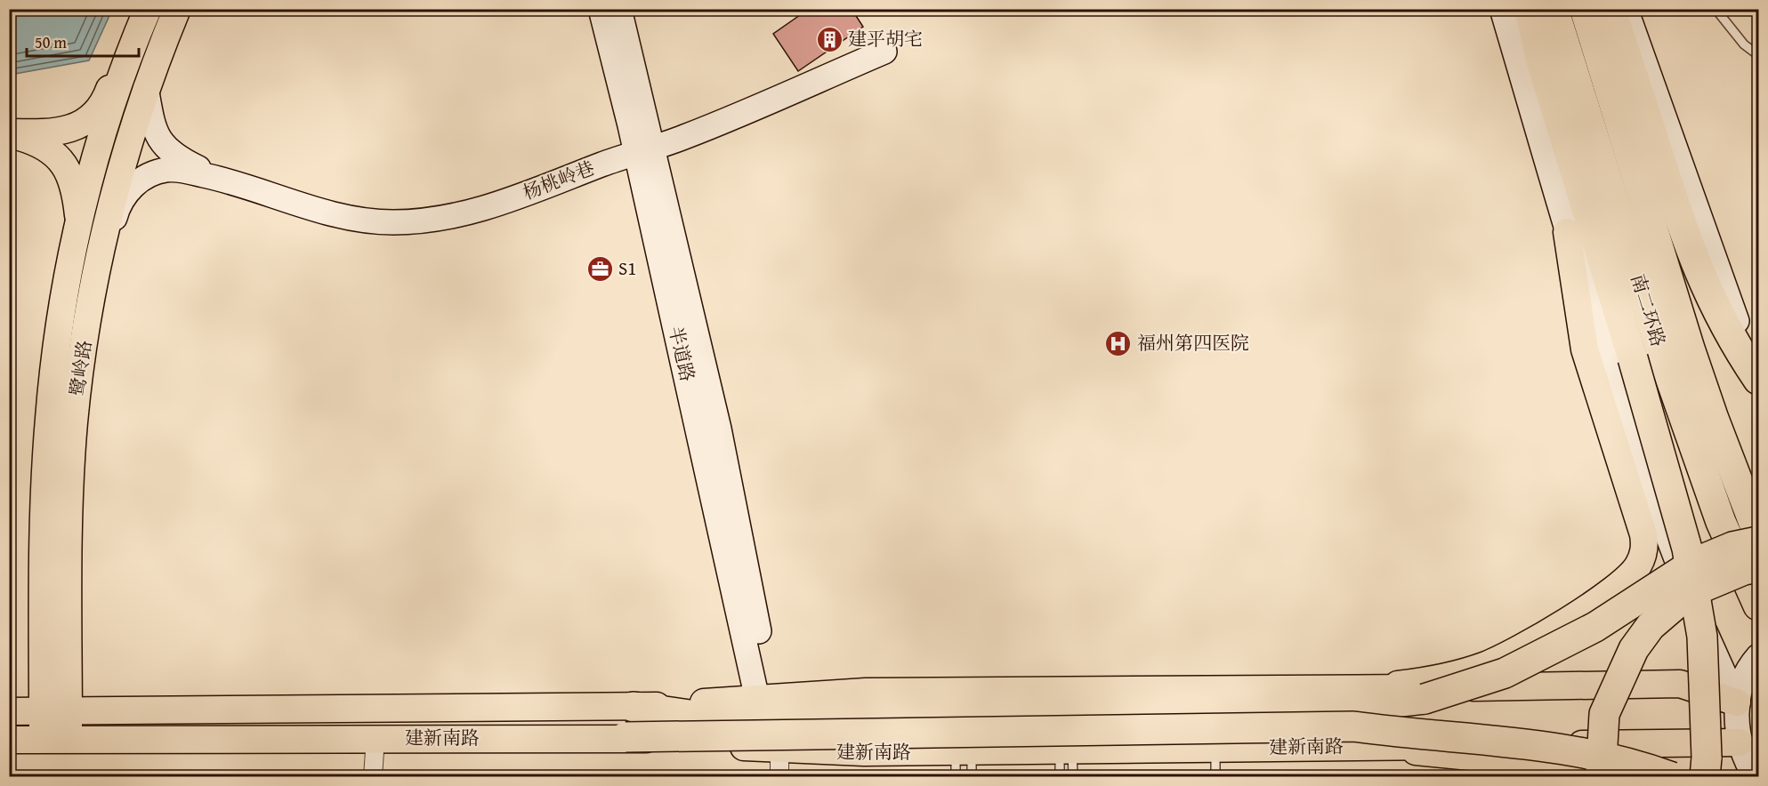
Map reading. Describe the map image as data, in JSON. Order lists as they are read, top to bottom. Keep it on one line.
{"streets":{"highway":["南二环路"],"main road":["杨桃岭巷","半道路","鹭岭路","建新南路"]},"crossings":[["杨桃岭巷","半道路"],["半道路","建新南路"],["鹭岭路","建新南路"]],"places":{"building":["建平胡宅"],"office":["S1"],"hospital":["福州第四医院"]},"scale_bar":"50 m"}
